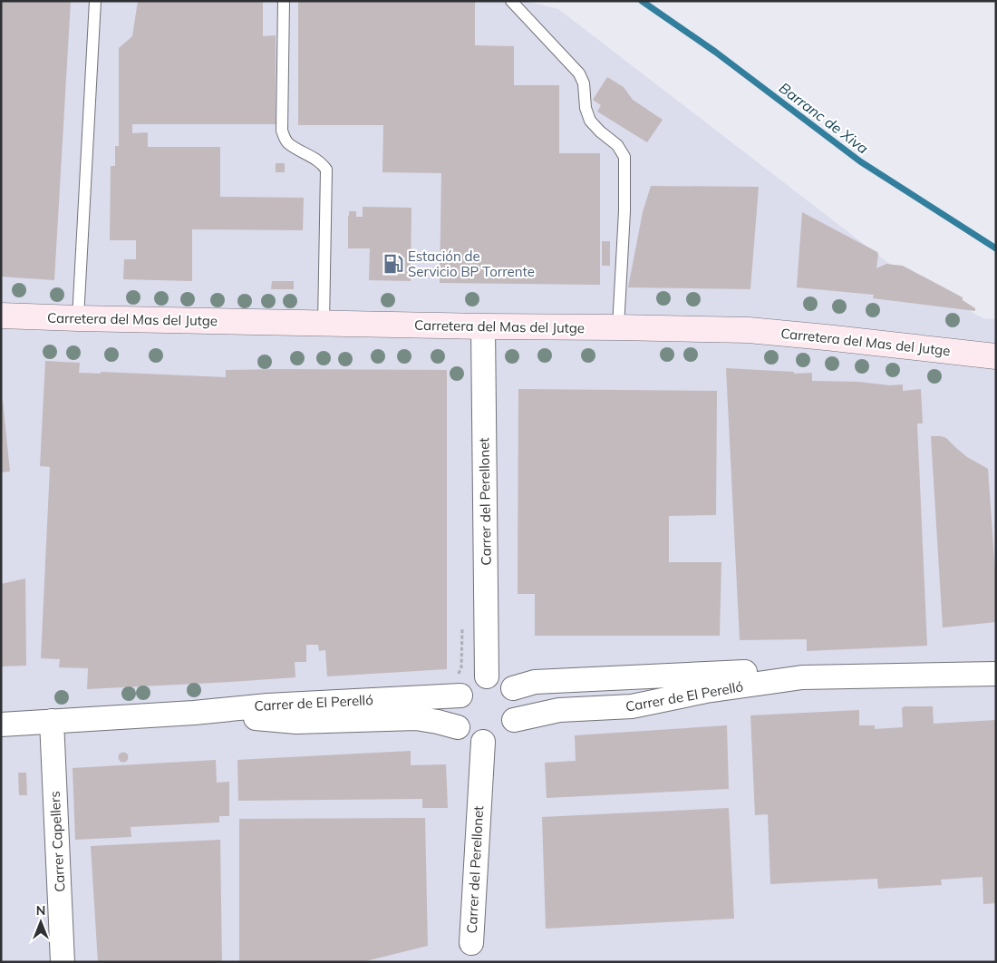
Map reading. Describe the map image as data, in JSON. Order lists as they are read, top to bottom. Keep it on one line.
{"streets":{"street":["Carretera del Mas del Jutge","Carrer del Perellonet","Carrer de El Perelló","Carrer Capellers"]},"crossings":[["Carretera del Mas del Jutge","Carrer del Perellonet"],["Carrer del Perellonet","Carrer de El Perelló"],["Carrer de El Perelló","Carrer Capellers"]],"water":["Barranc de Xiva"],"places":{"fuel station":["Estación de Servicio BP Torrente"]},"north":"top"}
